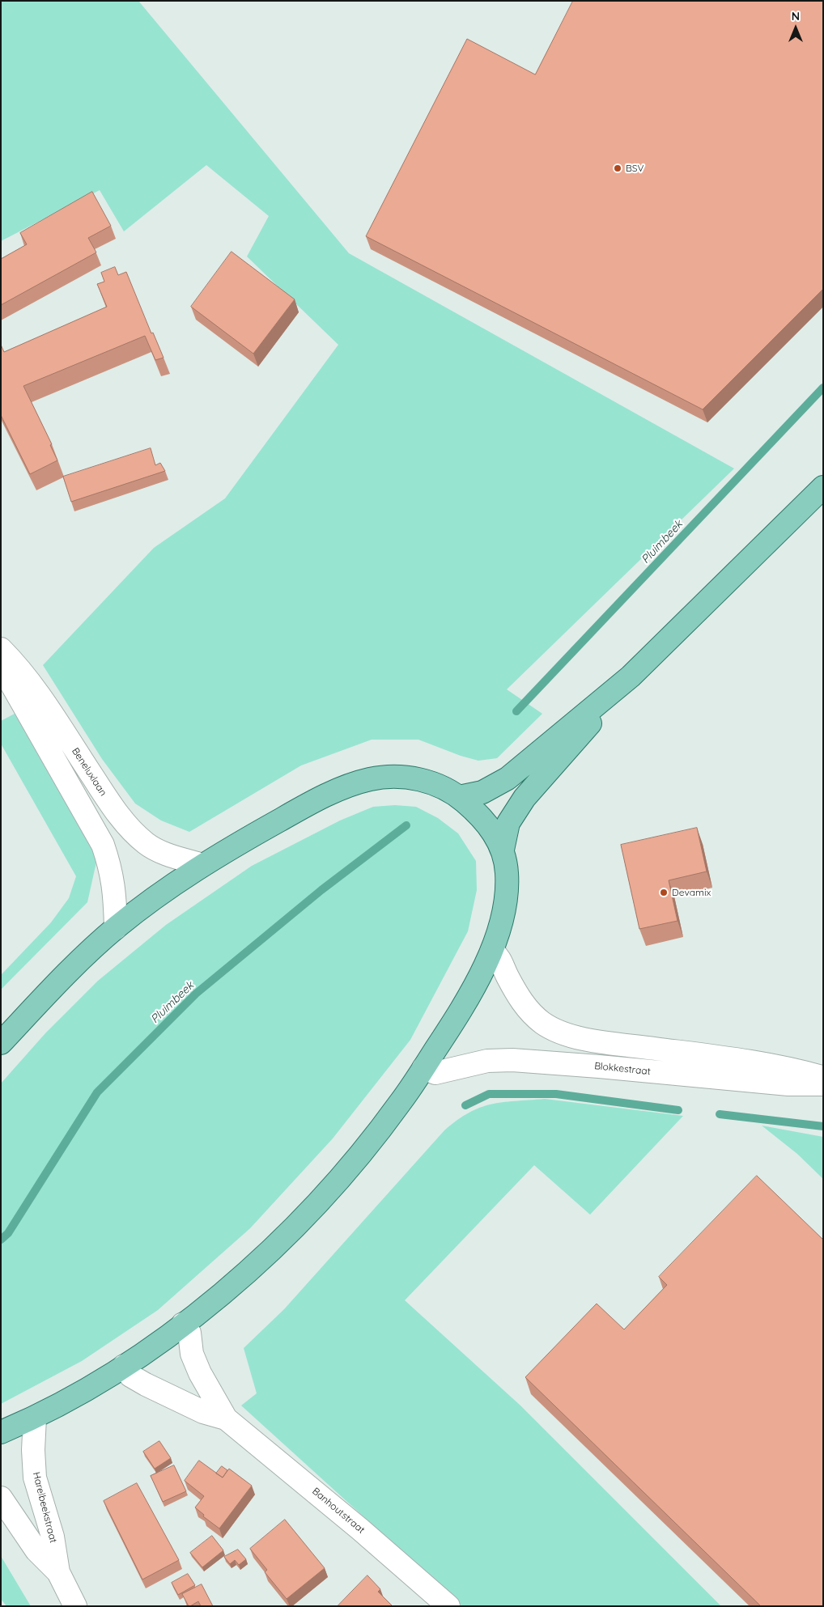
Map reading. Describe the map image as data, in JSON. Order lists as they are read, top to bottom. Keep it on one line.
{"streets":{"street":["Beneluxlaan","Blokkestraat","Harelbeekstraat","Banhoutstraat"]},"water":["Pluimbeek"],"places":["BSV","Devamix"],"north":"top"}
